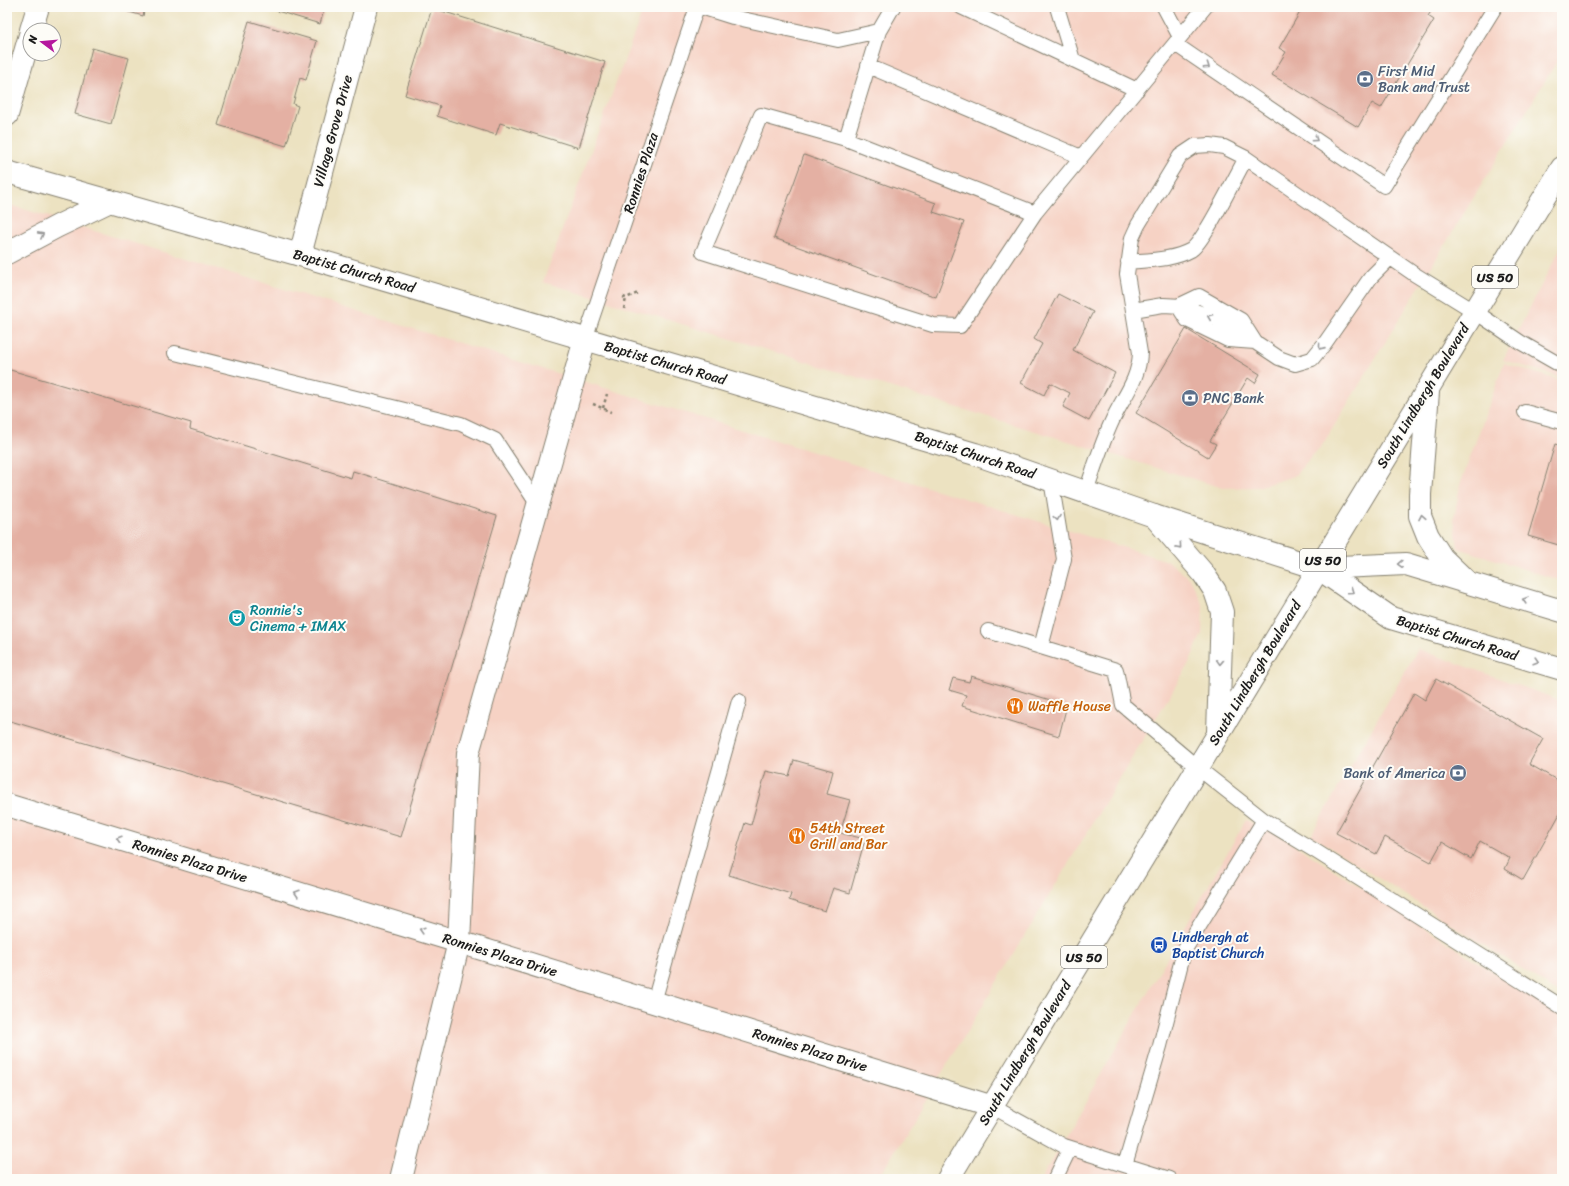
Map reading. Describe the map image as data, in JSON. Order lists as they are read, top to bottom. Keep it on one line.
{"streets":{"street":["Village Grove Drive","Baptist Church Road","US 50","South Lindbergh Boulevard","Ronnies Plaza Drive"],"lane":["Ronnies Plaza"]},"crossings":[["Village Grove Drive","Baptist Church Road"],["Ronnies Plaza","Baptist Church Road"],["Baptist Church Road","South Lindbergh Boulevard"],["South Lindbergh Boulevard","Ronnies Plaza Drive"]],"one_way":["Ronnies Plaza Drive"],"places":{"bank":["First Mid Bank and Trust","PNC Bank","Bank of America"],"theatre":["Ronnie's Cinema + IMAX"],"restaurant":["Waffle House","54th Street Grill and Bar"],"bus stop":["Lindbergh at Baptist Church"]},"north":"left"}
